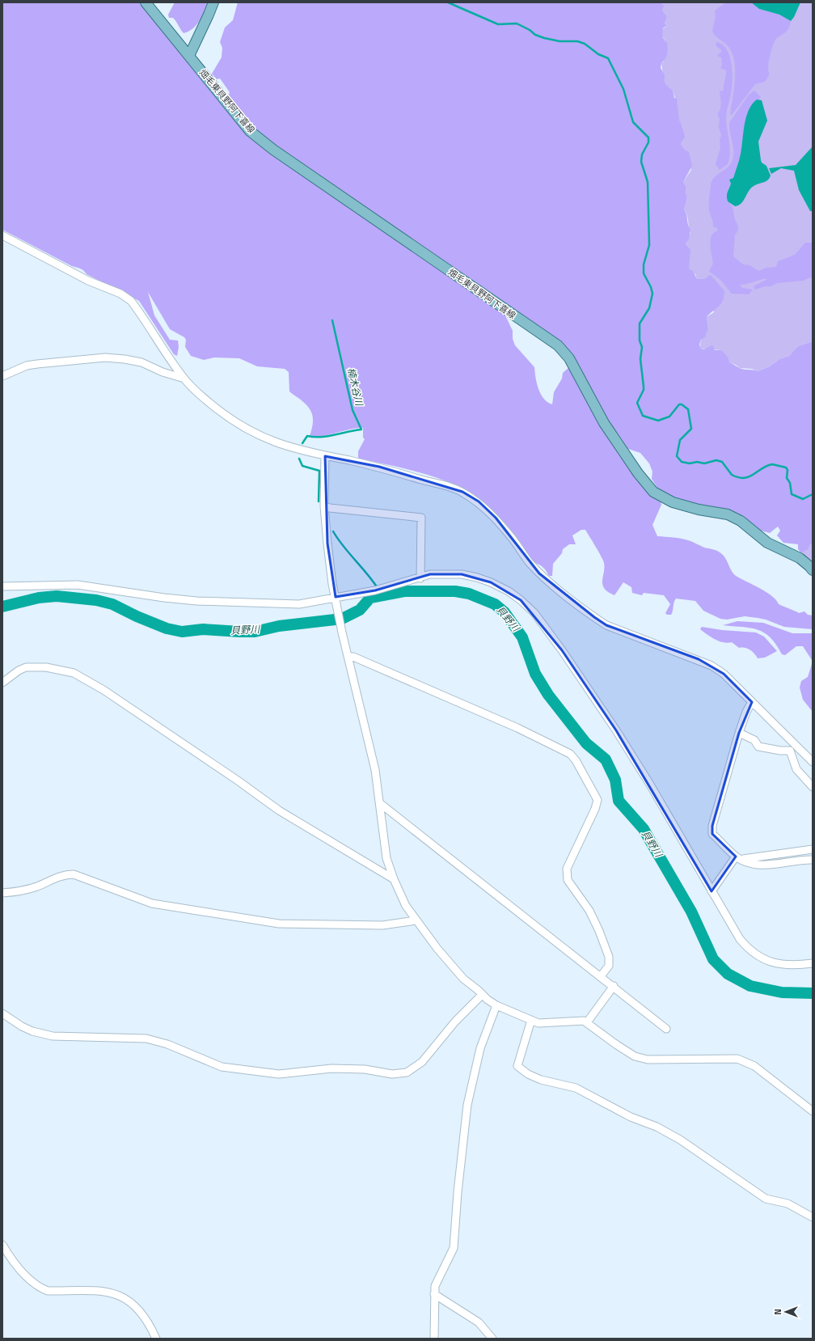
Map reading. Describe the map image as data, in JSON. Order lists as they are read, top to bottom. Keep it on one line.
{"streets":{"main road":["畑毛東貝野阿下喜線"]},"water":["楠木谷川","貝野川"],"north":"left"}
